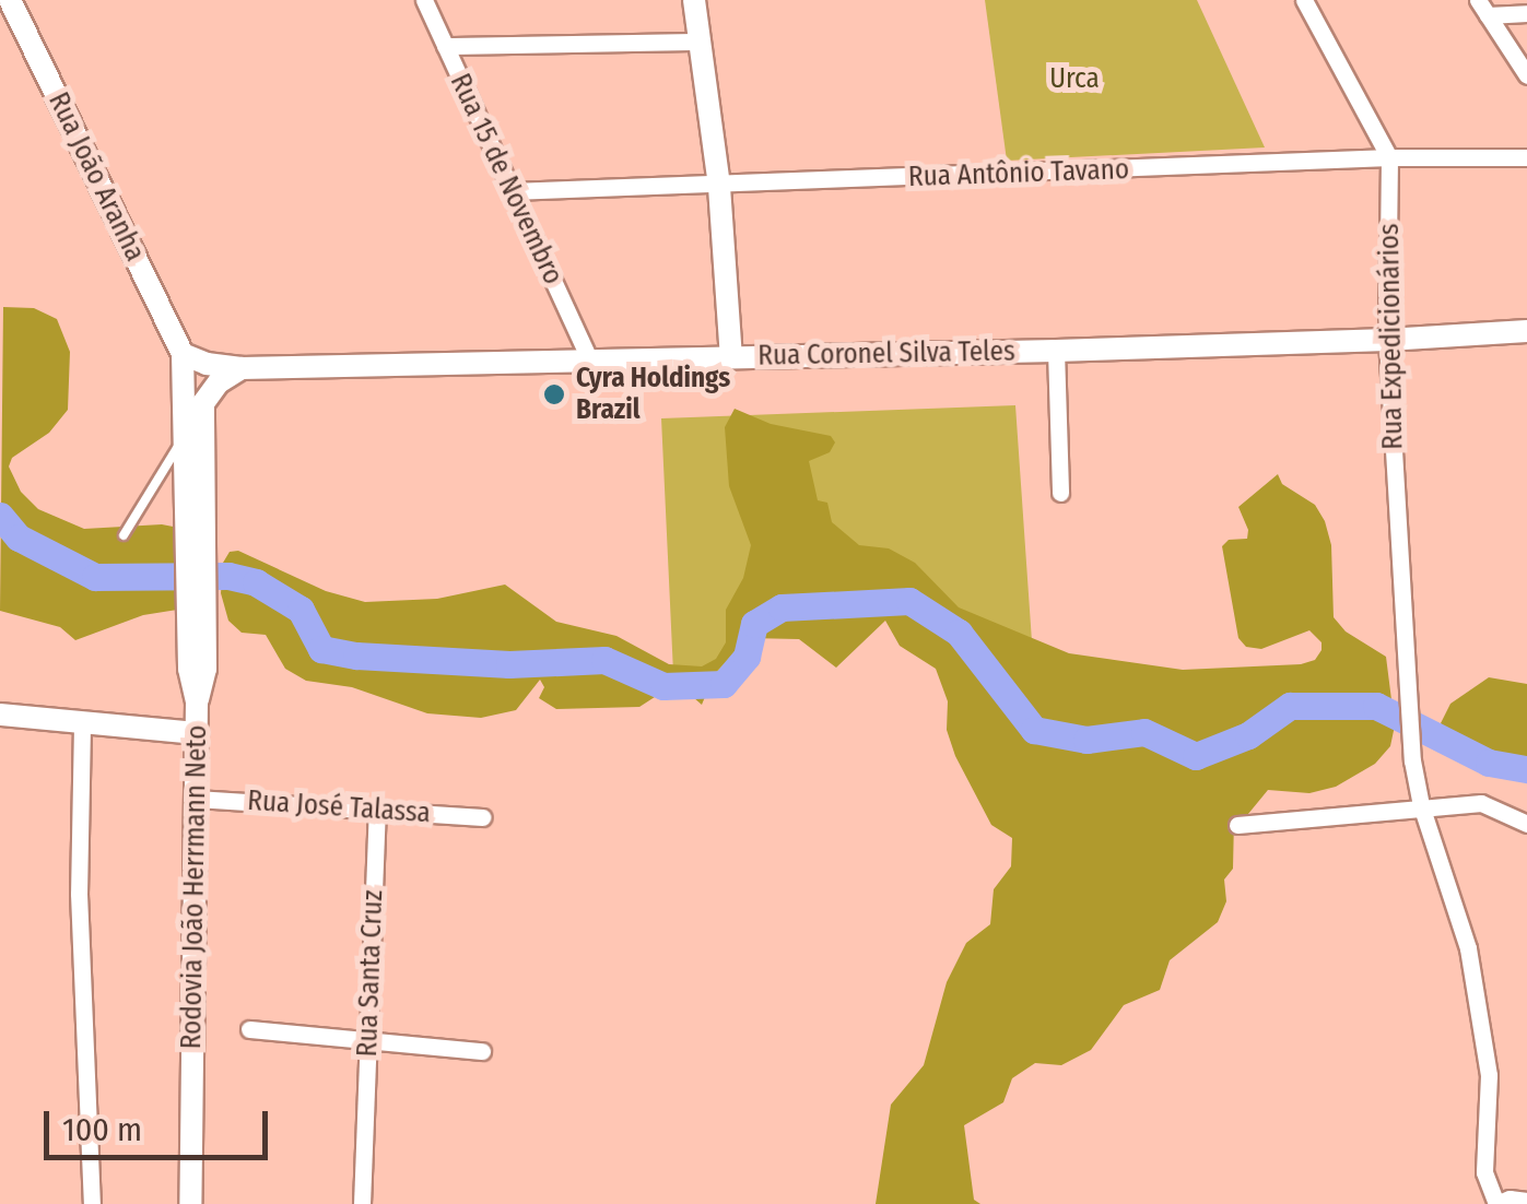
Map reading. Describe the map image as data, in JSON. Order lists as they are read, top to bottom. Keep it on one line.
{"streets":{"main road":["Rua João Aranha","Rua Coronel Silva Teles","Rodovia João Herrmann Neto"],"street":["Rua Antônio Tavano","Rua 15 de Novembro","Rua Expedicionários","Rua José Talassa","Rua Santa Cruz"]},"crossings":[["Rua Antônio Tavano","Rua 15 de Novembro"],["Rua Antônio Tavano","Rua Expedicionários"],["Rua João Aranha","Rua Coronel Silva Teles"],["Rua João Aranha","Rodovia João Herrmann Neto"],["Rua 15 de Novembro","Rua Coronel Silva Teles"],["Rua Expedicionários","Rua Coronel Silva Teles"],["Rua Coronel Silva Teles","Rodovia João Herrmann Neto"],["Rua José Talassa","Rodovia João Herrmann Neto"],["Rua José Talassa","Rua Santa Cruz"]],"parks":["Urca"],"places":["Cyra Holdings Brazil"],"scale_bar":"100 m"}
